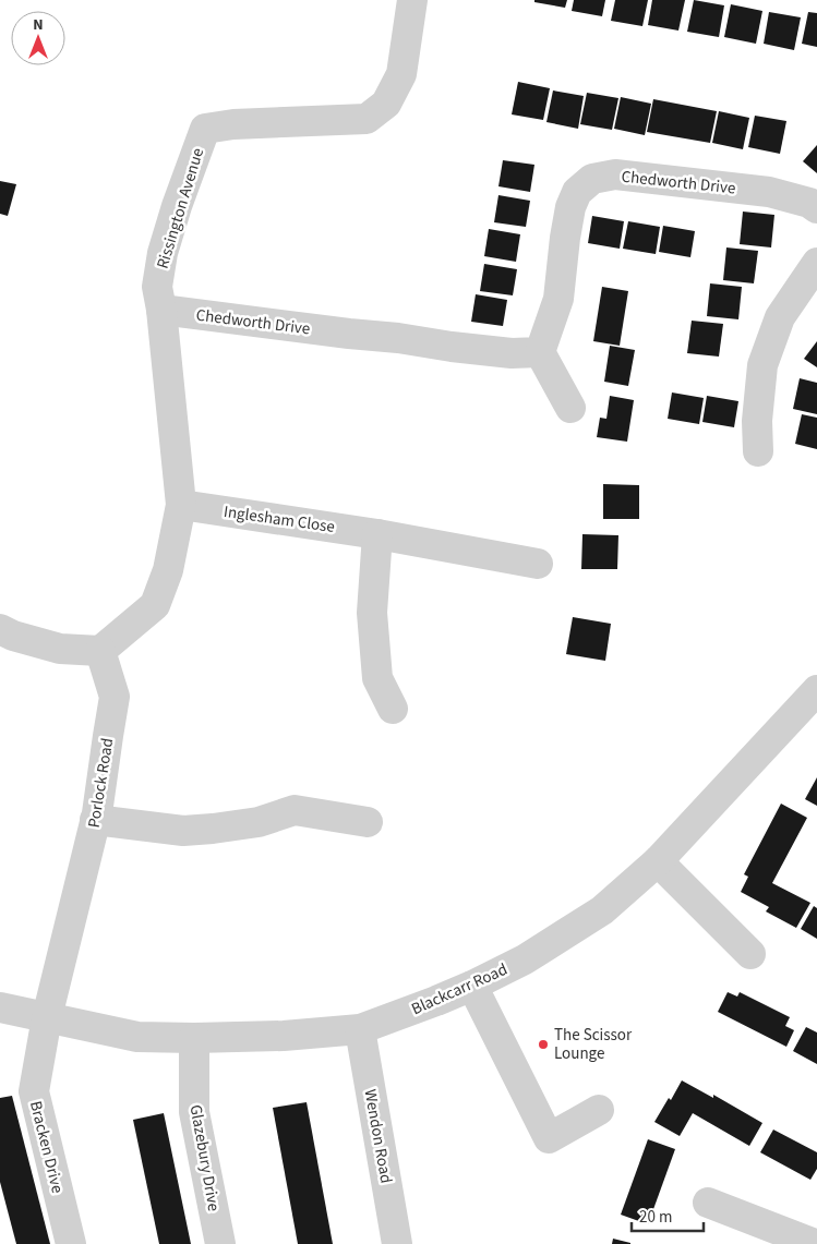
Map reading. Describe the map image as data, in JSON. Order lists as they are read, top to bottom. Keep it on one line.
{"streets":{"street":["Chedworth Drive","Rissington Avenue","Inglesham Close","Porlock Road","Blackcarr Road","Wendon Road","Bracken Drive","Glazebury Drive"]},"crossings":[["Chedworth Drive","Rissington Avenue"],["Rissington Avenue","Inglesham Close"],["Rissington Avenue","Porlock Road"],["Porlock Road","Blackcarr Road"],["Porlock Road","Bracken Drive"],["Blackcarr Road","Wendon Road"],["Blackcarr Road","Bracken Drive"],["Blackcarr Road","Glazebury Drive"]],"places":["The Scissor Lounge"],"scale_bar":"20 m","north":"top"}
